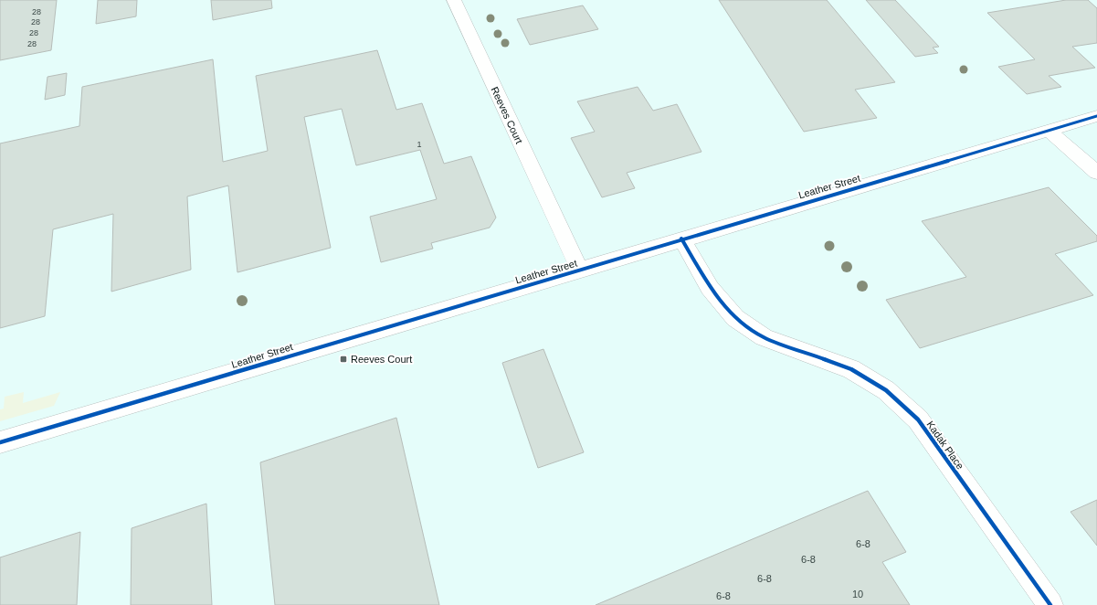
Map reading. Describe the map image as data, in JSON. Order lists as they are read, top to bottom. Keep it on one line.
{"streets":{"street":["Reeves Court","Leather Street","Kadak Place"]},"crossings":[["Reeves Court","Leather Street"],["Leather Street","Kadak Place"]],"places":{"transit":["Reeves Court"]},"house_numbers":["28","28","28","28","1","6-8","6-8","6-8","10","6-8"]}
